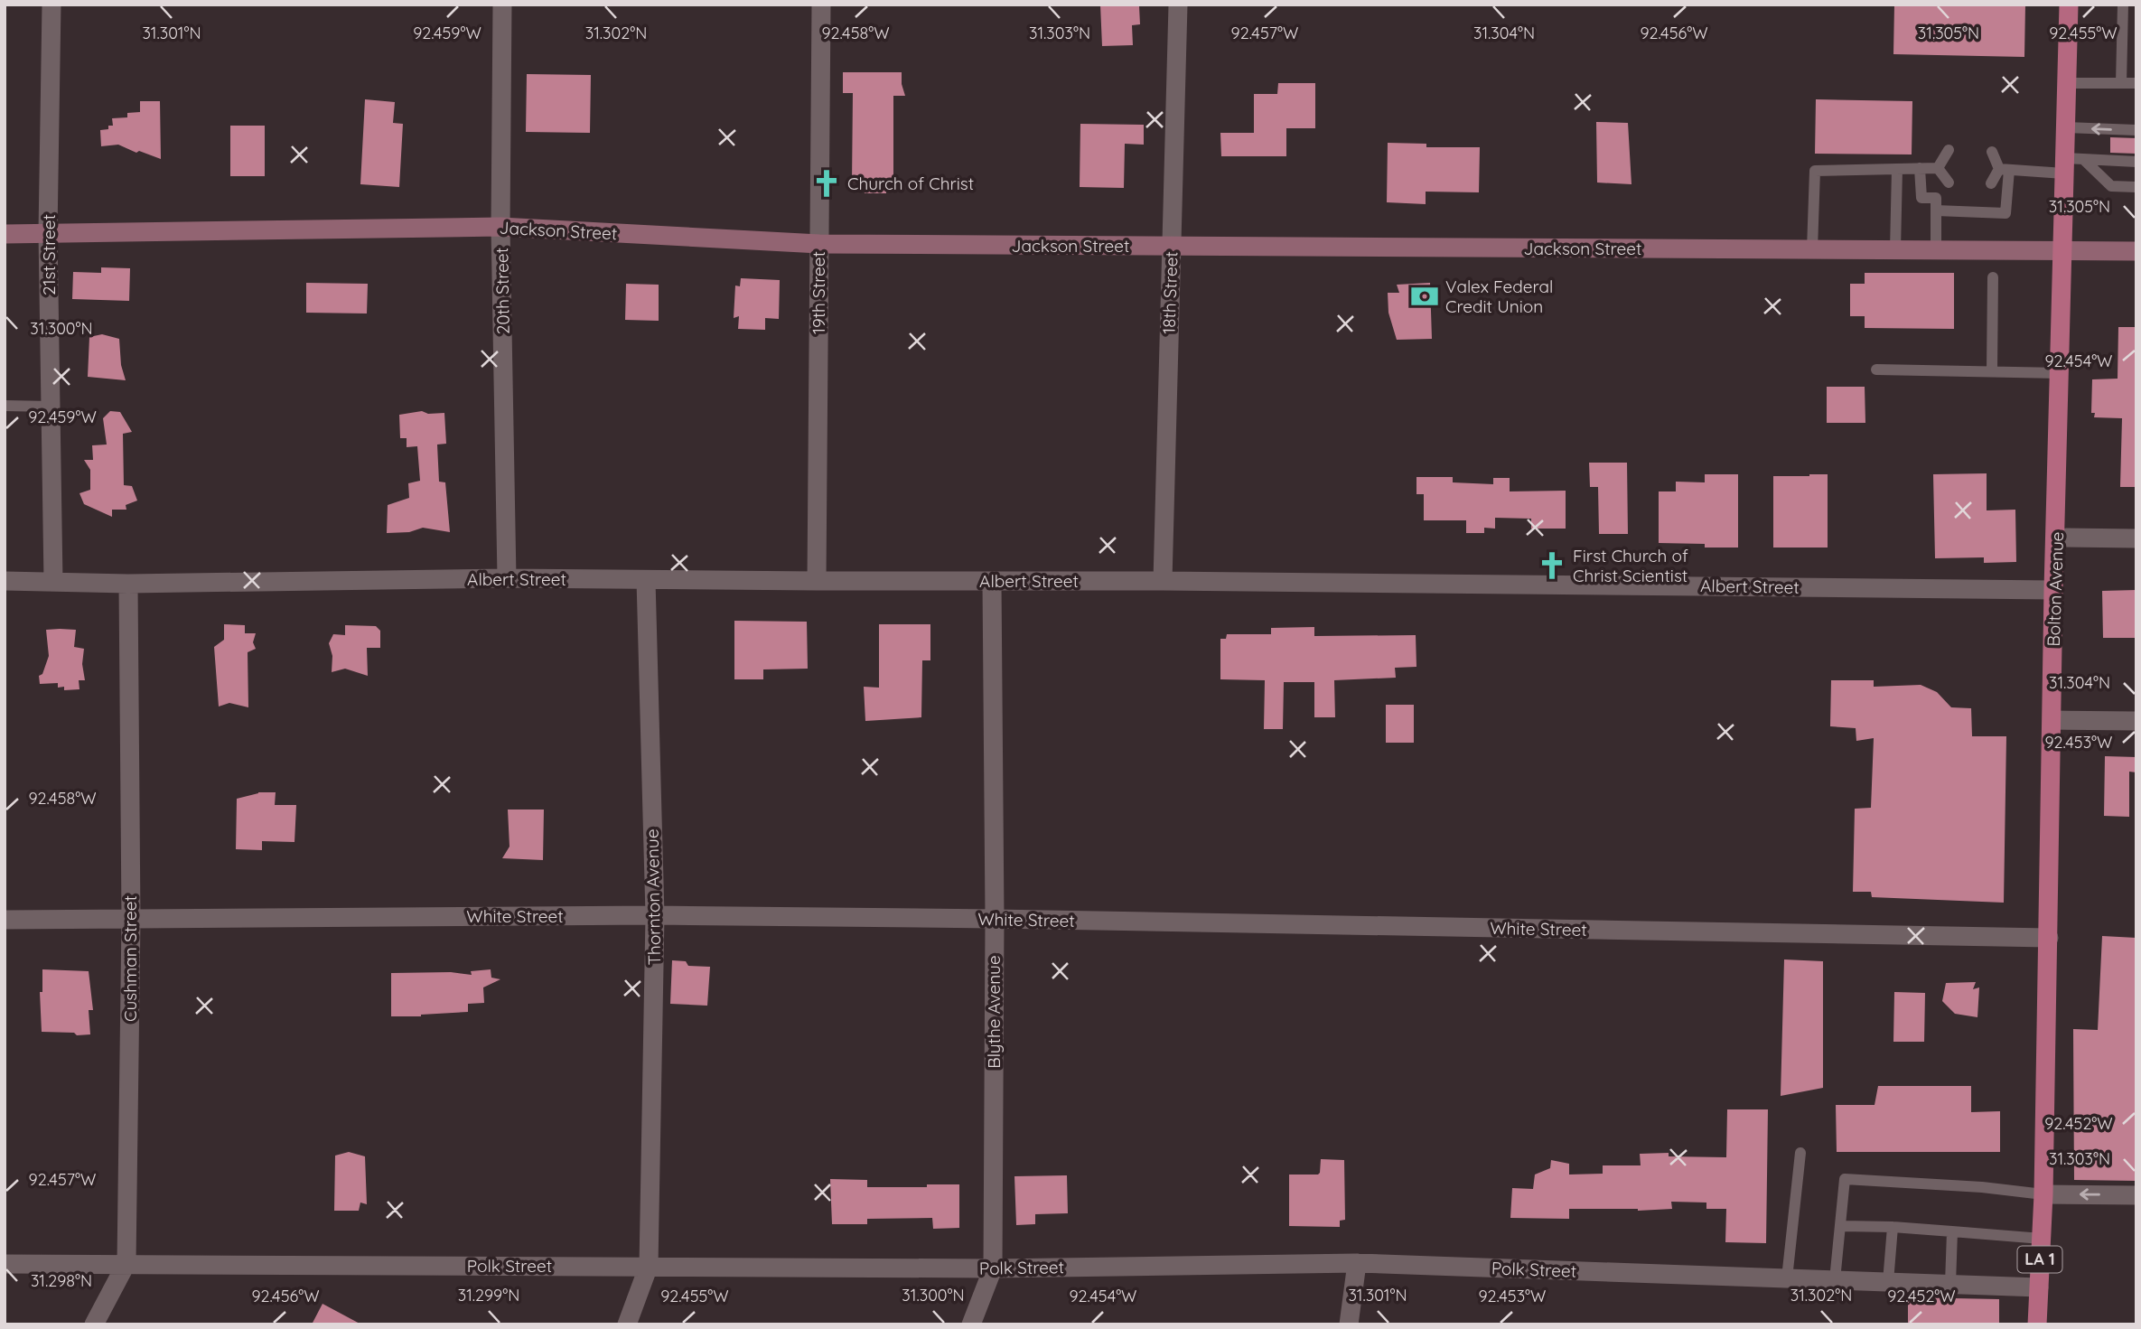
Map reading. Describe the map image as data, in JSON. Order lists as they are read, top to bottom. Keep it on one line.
{"streets":{"main road":["Jackson Street","Bolton Avenue","LA 1"],"street":["21st Street","20th Street","19th Street","18th Street","Albert Street","Thornton Avenue","White Street","Cushman Street","Blythe Avenue","Polk Street"]},"crossings":[["Jackson Street","21st Street"],["Jackson Street","20th Street"],["Jackson Street","19th Street"],["Jackson Street","18th Street"],["Jackson Street","Bolton Avenue"],["21st Street","Albert Street"],["20th Street","Albert Street"],["19th Street","Albert Street"],["18th Street","Albert Street"],["Albert Street","Bolton Avenue"],["Albert Street","Thornton Avenue"],["Albert Street","Cushman Street"],["Albert Street","Blythe Avenue"],["Bolton Avenue","White Street"],["Bolton Avenue","Polk Street"],["Thornton Avenue","White Street"],["Thornton Avenue","Polk Street"],["White Street","Cushman Street"],["White Street","Blythe Avenue"],["Cushman Street","Polk Street"],["Blythe Avenue","Polk Street"]],"places":{"church":["Church of Christ","First Church of Christ Scientist"],"bank":["Valex Federal Credit Union"]},"coordinates":["92.459°W","92.458°W","92.457°W","92.456°W","92.455°W","31.301°N","31.302°N","31.303°N","31.304°N","31.305°N","31.300°N","92.454°W","92.453°W","92.452°W","31.298°N","31.299°N"]}
